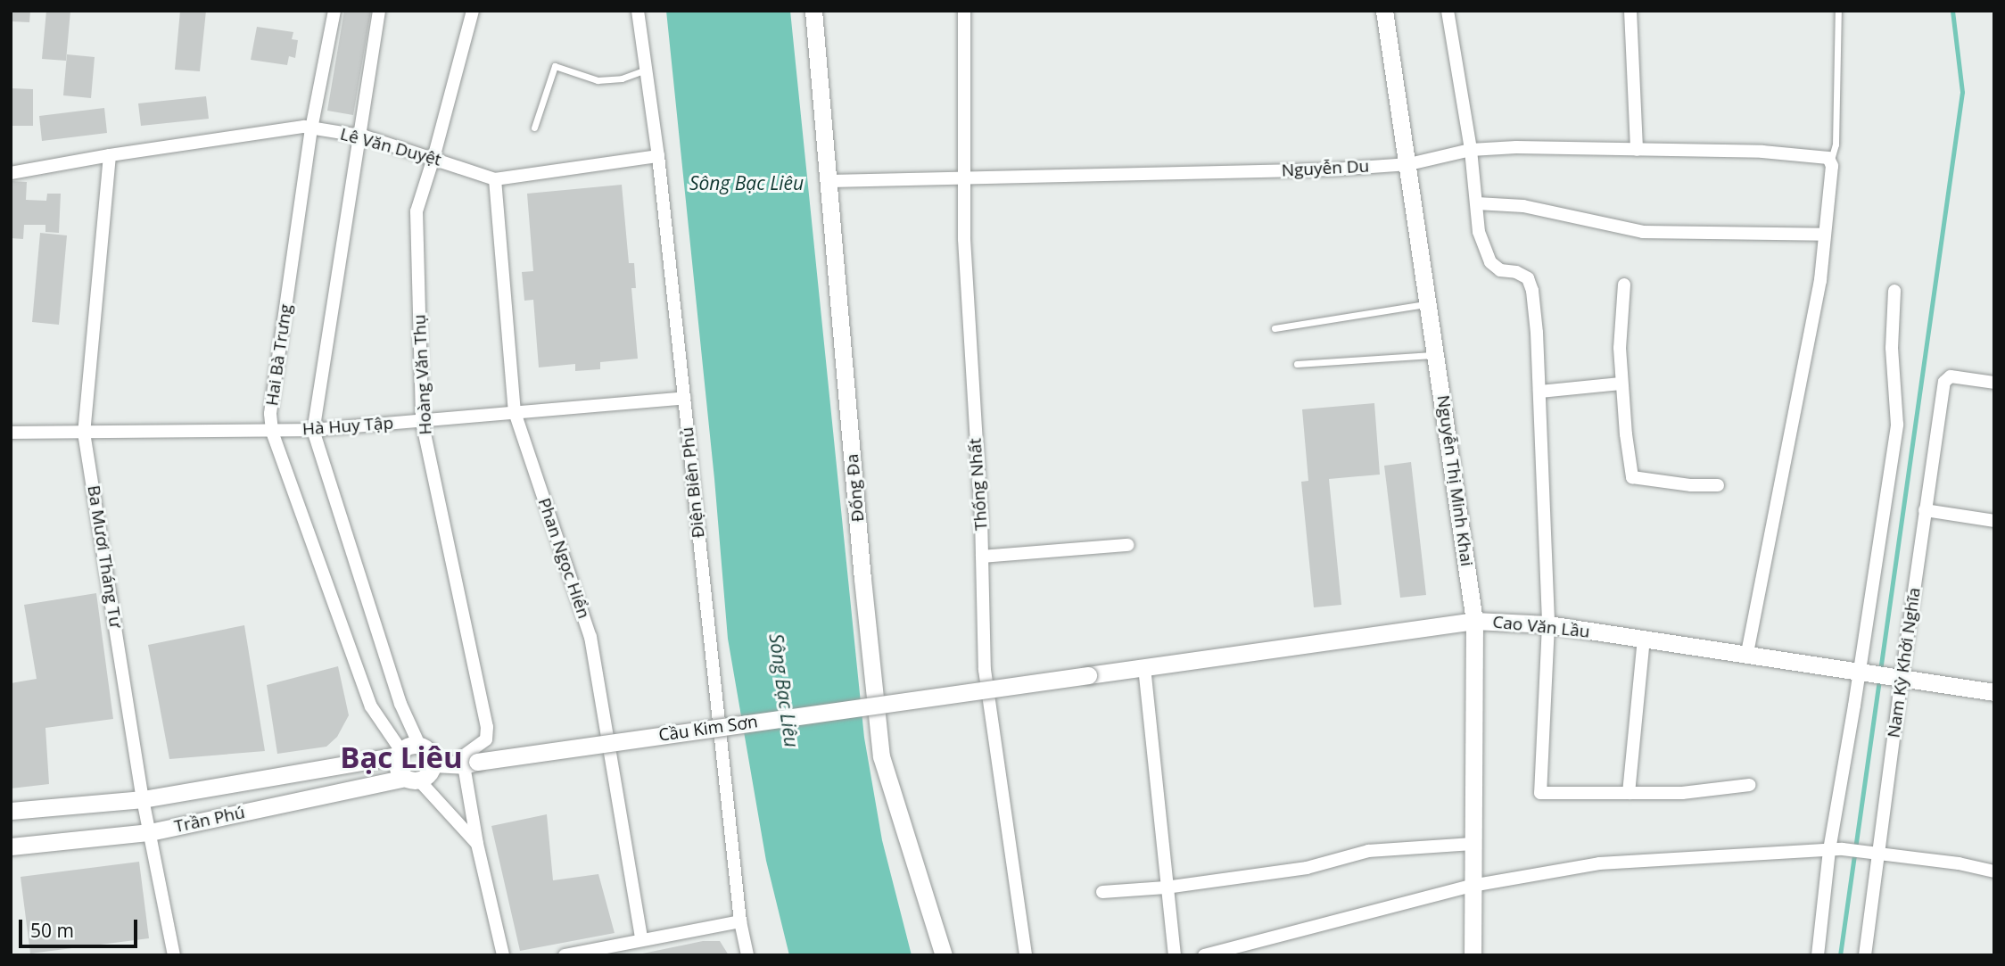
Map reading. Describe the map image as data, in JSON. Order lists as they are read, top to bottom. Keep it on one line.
{"streets":{"main road":["Nguyễn Thị Minh Khai","Đống Đa","Cao Văn Lầu","Cầu Kim Sơn","Trần Phú"],"street":["Lê Văn Duyệt","Nguyễn Du","Hai Bà Trưng","Hoàng Văn Thụ","Hà Huy Tập","Điện Biên Phủ","Thống Nhất","Ba Mươi Tháng Tư","Phan Ngọc Hiển","Nam Kỳ Khởi Nghĩa"]},"crossings":[["Lê Văn Duyệt","Hai Bà Trưng"],["Lê Văn Duyệt","Hoàng Văn Thụ"],["Lê Văn Duyệt","Điện Biên Phủ"],["Lê Văn Duyệt","Ba Mươi Tháng Tư"],["Lê Văn Duyệt","Phan Ngọc Hiển"],["Nguyễn Du","Nguyễn Thị Minh Khai"],["Nguyễn Du","Thống Nhất"],["Nguyễn Du","Đống Đa"],["Hai Bà Trưng","Hà Huy Tập"],["Hai Bà Trưng","Trần Phú"],["Hoàng Văn Thụ","Hà Huy Tập"],["Hoàng Văn Thụ","Cầu Kim Sơn"],["Hà Huy Tập","Điện Biên Phủ"],["Hà Huy Tập","Ba Mươi Tháng Tư"],["Hà Huy Tập","Phan Ngọc Hiển"],["Nguyễn Thị Minh Khai","Cao Văn Lầu"],["Ba Mươi Tháng Tư","Trần Phú"],["Cao Văn Lầu","Nam Kỳ Khởi Nghĩa"],["Cao Văn Lầu","Cầu Kim Sơn"]],"districts":["Bạc Liêu"],"water":["Sông Bạc Liêu"],"scale_bar":"50 m"}
